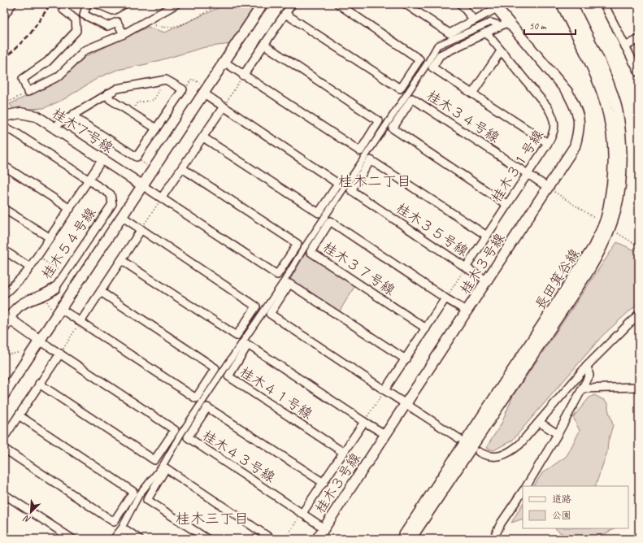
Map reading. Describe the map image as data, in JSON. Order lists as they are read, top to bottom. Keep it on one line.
{"streets":{"street":["桂木３４号線","桂木７号線","桂木３１号線","桂木３５号線","桂木５４号線","桂木３号線","桂木３７号線","長田箕谷線","桂木４１号線","桂木４３号線"]},"crossings":[["桂木３４号線","桂木３１号線"],["桂木３４号線","桂木３号線"],["桂木３１号線","桂木３５号線"],["桂木３号線","桂木４３号線"]],"districts":["桂木二丁目","桂木三丁目"],"legend":["道路","公園"],"scale_bar":"50 m","north":"bottom left"}
